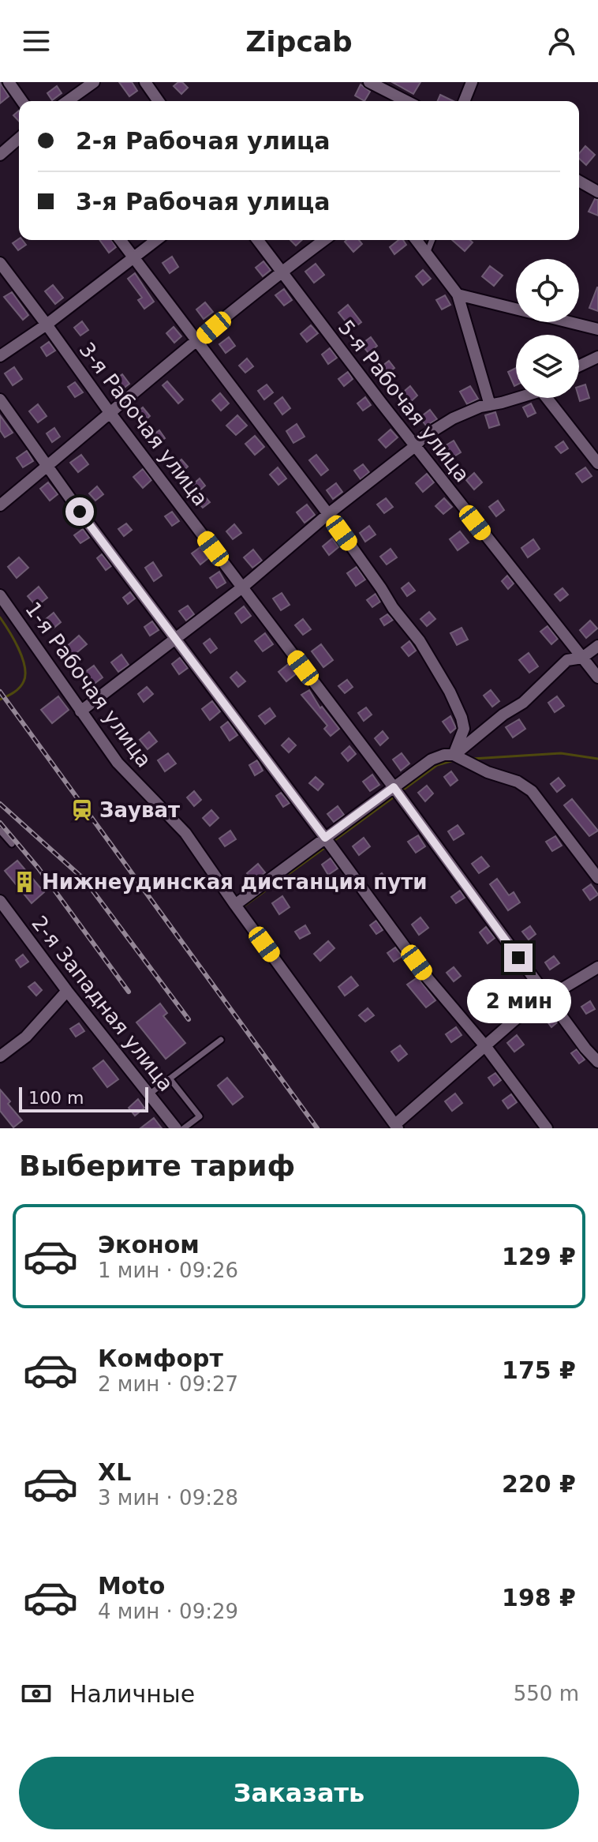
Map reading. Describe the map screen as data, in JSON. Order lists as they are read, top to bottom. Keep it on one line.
{"streets":{"street":["5-я Рабочая улица","3-я Рабочая улица","1-я Рабочая улица","2-я Западная улица"]},"places":{"station":["Зауват"],"building":["Нижнеудинская дистанция пути"]},"scale_bar":"100 m","page":{"header":"Zipcab","banner":["2-я Рабочая улица","3-я Рабочая улица"],"bubble":"2 мин","scale":"100 m","heading":"Выберите тариф","list":[{"name":"Эконом","note":"1 мин · 09:26","value":"129 ₽"},{"name":"Комфорт","note":"2 мин · 09:27","value":"175 ₽"},{"name":"XL","note":"3 мин · 09:28","value":"220 ₽"},{"name":"Moto","note":"4 мин · 09:29","value":"198 ₽"}],"pay":["Наличные","550 m"],"buttons":"Заказать"}}
